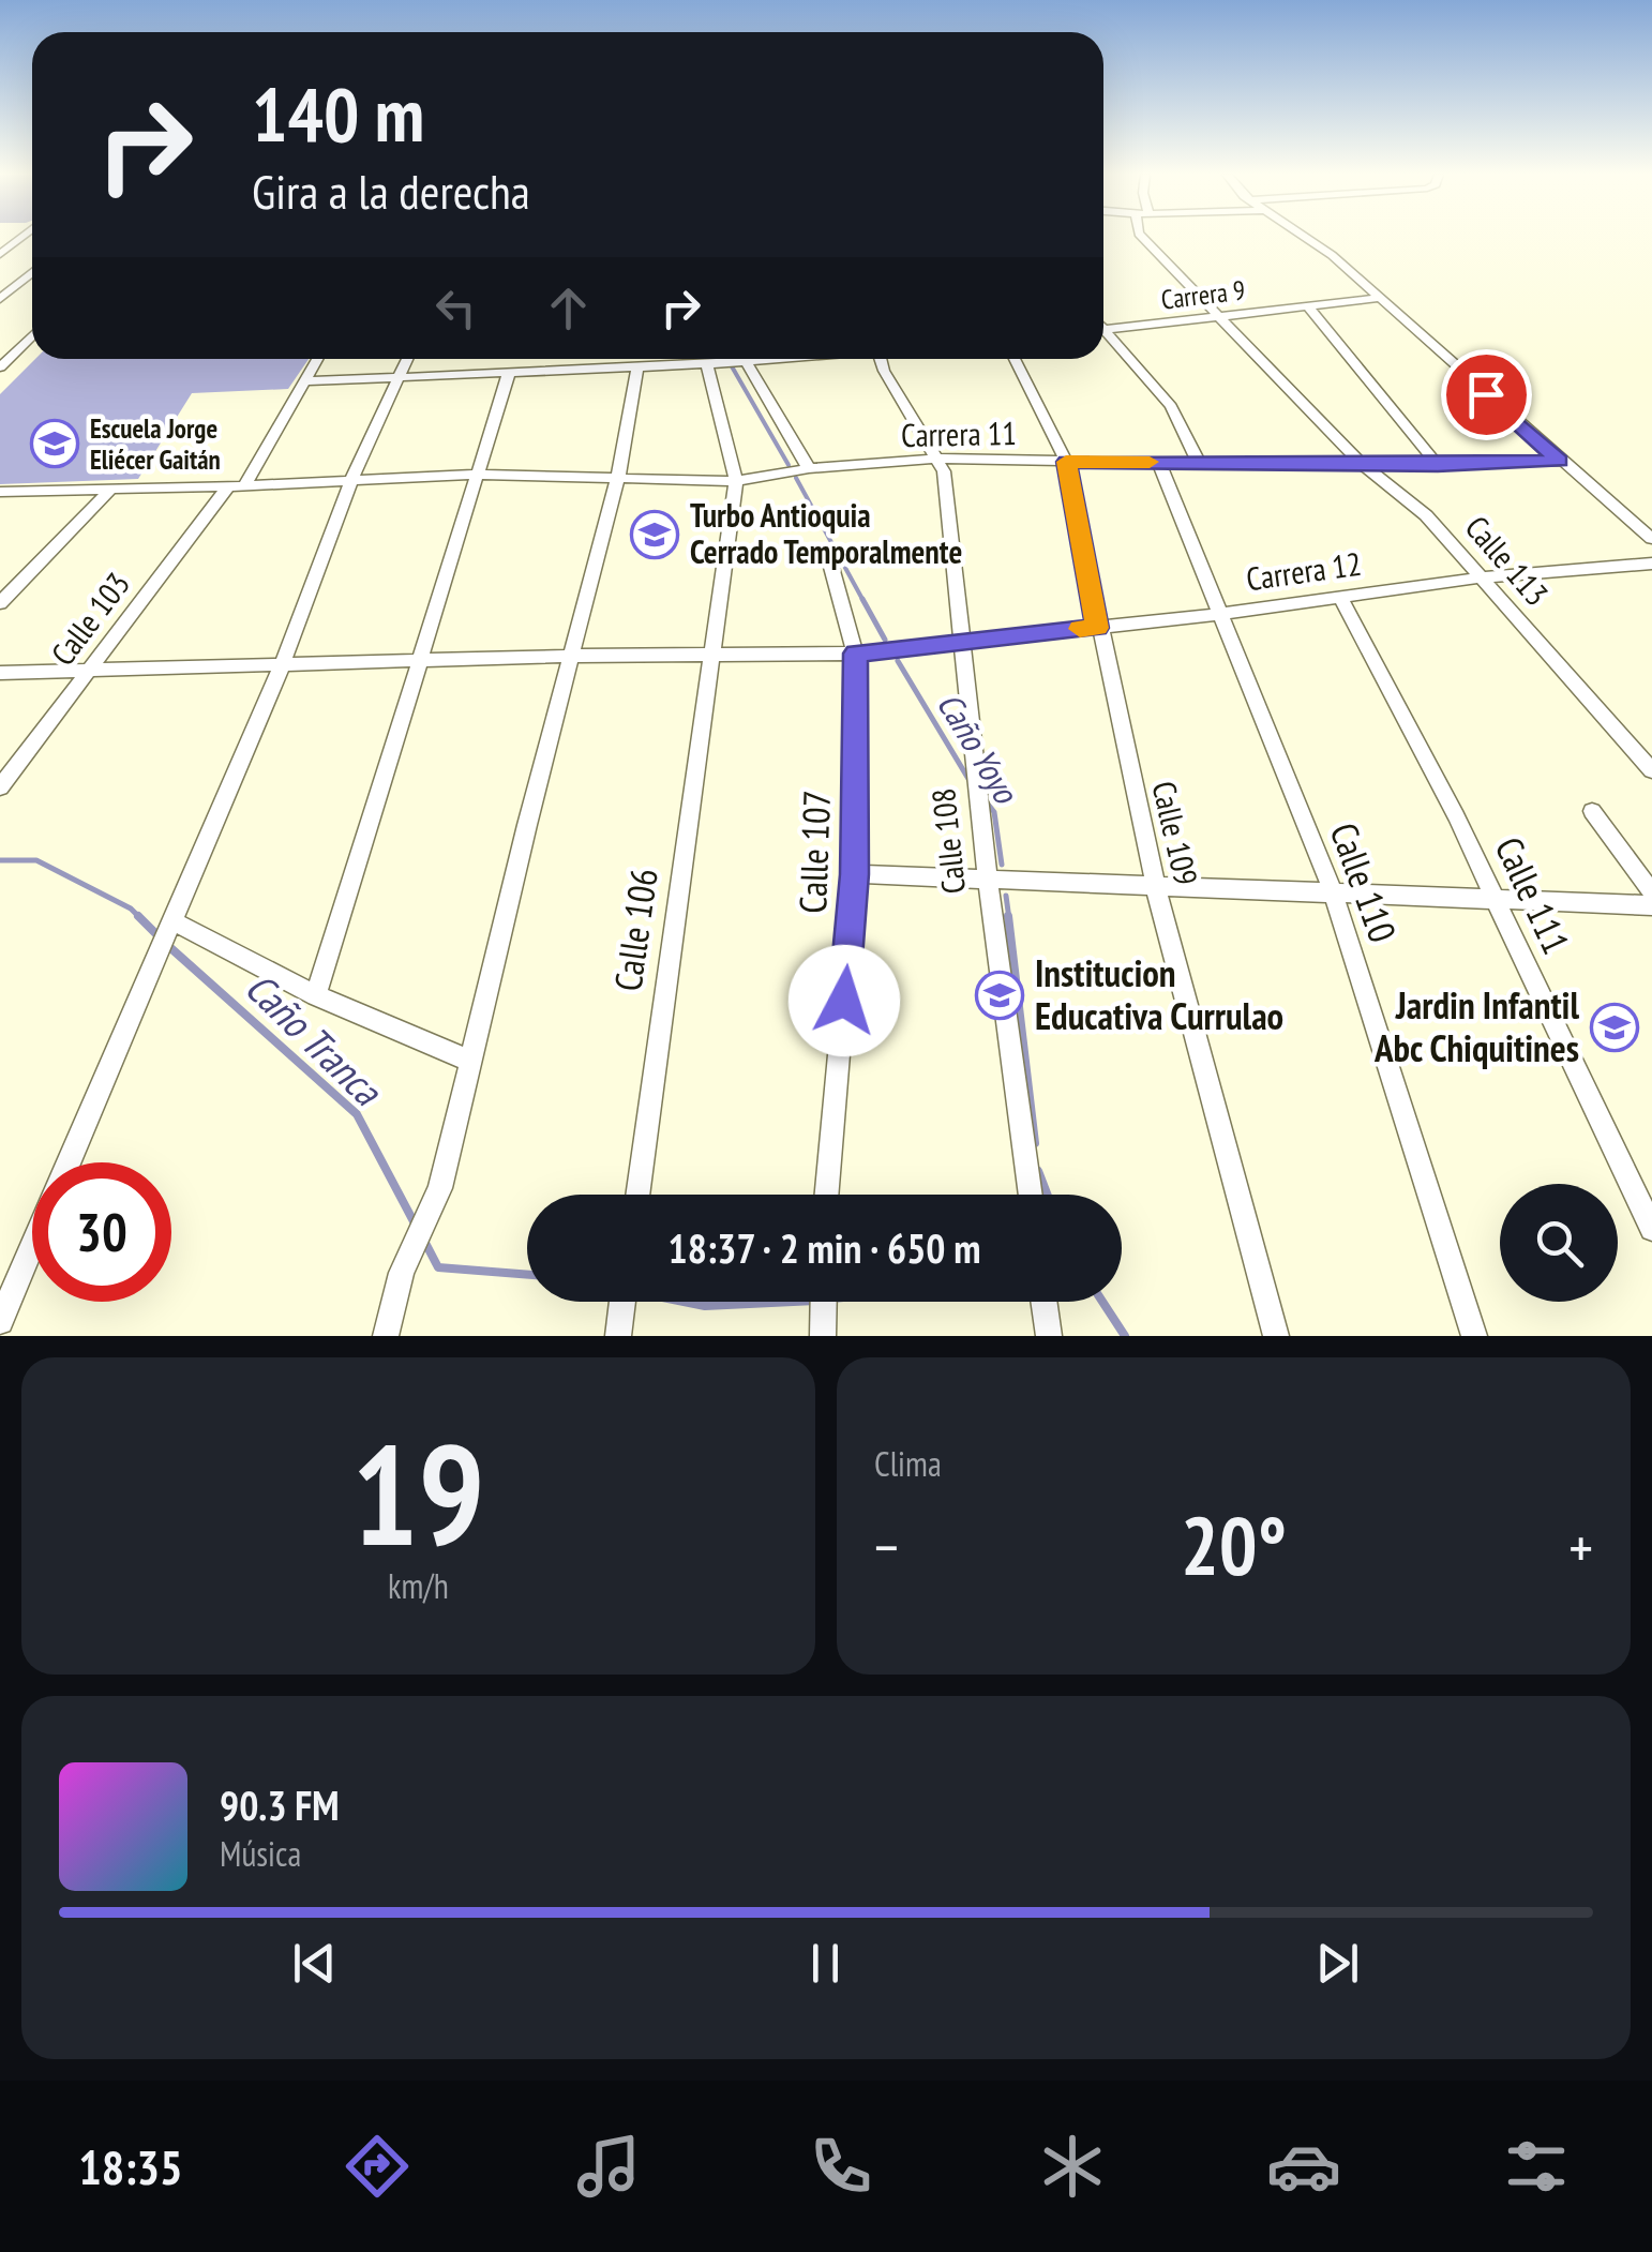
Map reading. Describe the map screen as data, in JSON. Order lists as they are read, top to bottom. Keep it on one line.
{"streets":{"street":["Carrera 9","Carrera 11","Calle 113","Carrera 12","Calle 103","Calle 109","Calle 108","Calle 107","Calle 110","Calle 111","Calle 106"]},"crossings":[["Carrera 9","Calle 113"],["Carrera 11","Calle 113"],["Carrera 11","Calle 103"],["Carrera 11","Calle 109"],["Carrera 11","Calle 108"],["Carrera 11","Calle 110"],["Carrera 11","Calle 106"],["Calle 113","Carrera 12"],["Carrera 12","Calle 109"],["Carrera 12","Calle 108"],["Carrera 12","Calle 107"],["Carrera 12","Calle 110"],["Carrera 12","Calle 111"]],"water":["Caño Yoyo","Caño Tranca"],"places":{"school or university":["Escuela Jorge Eliécer Gaitán","Turbo Antioquia Cerrado Temporalmente","Institucion Educativa Currulao","Jardin Infantil Abc Chiquitines"]},"page":{"turn":["140 m","Gira a la derecha"],"limit":"30","trip":"18:37 · 2 min · 650 m","tile":[["19","km/h"],"Clima"],"heat":["−","20°","+"],"song":["90.3 FM","Música"],"tabs":"18:35"}}
